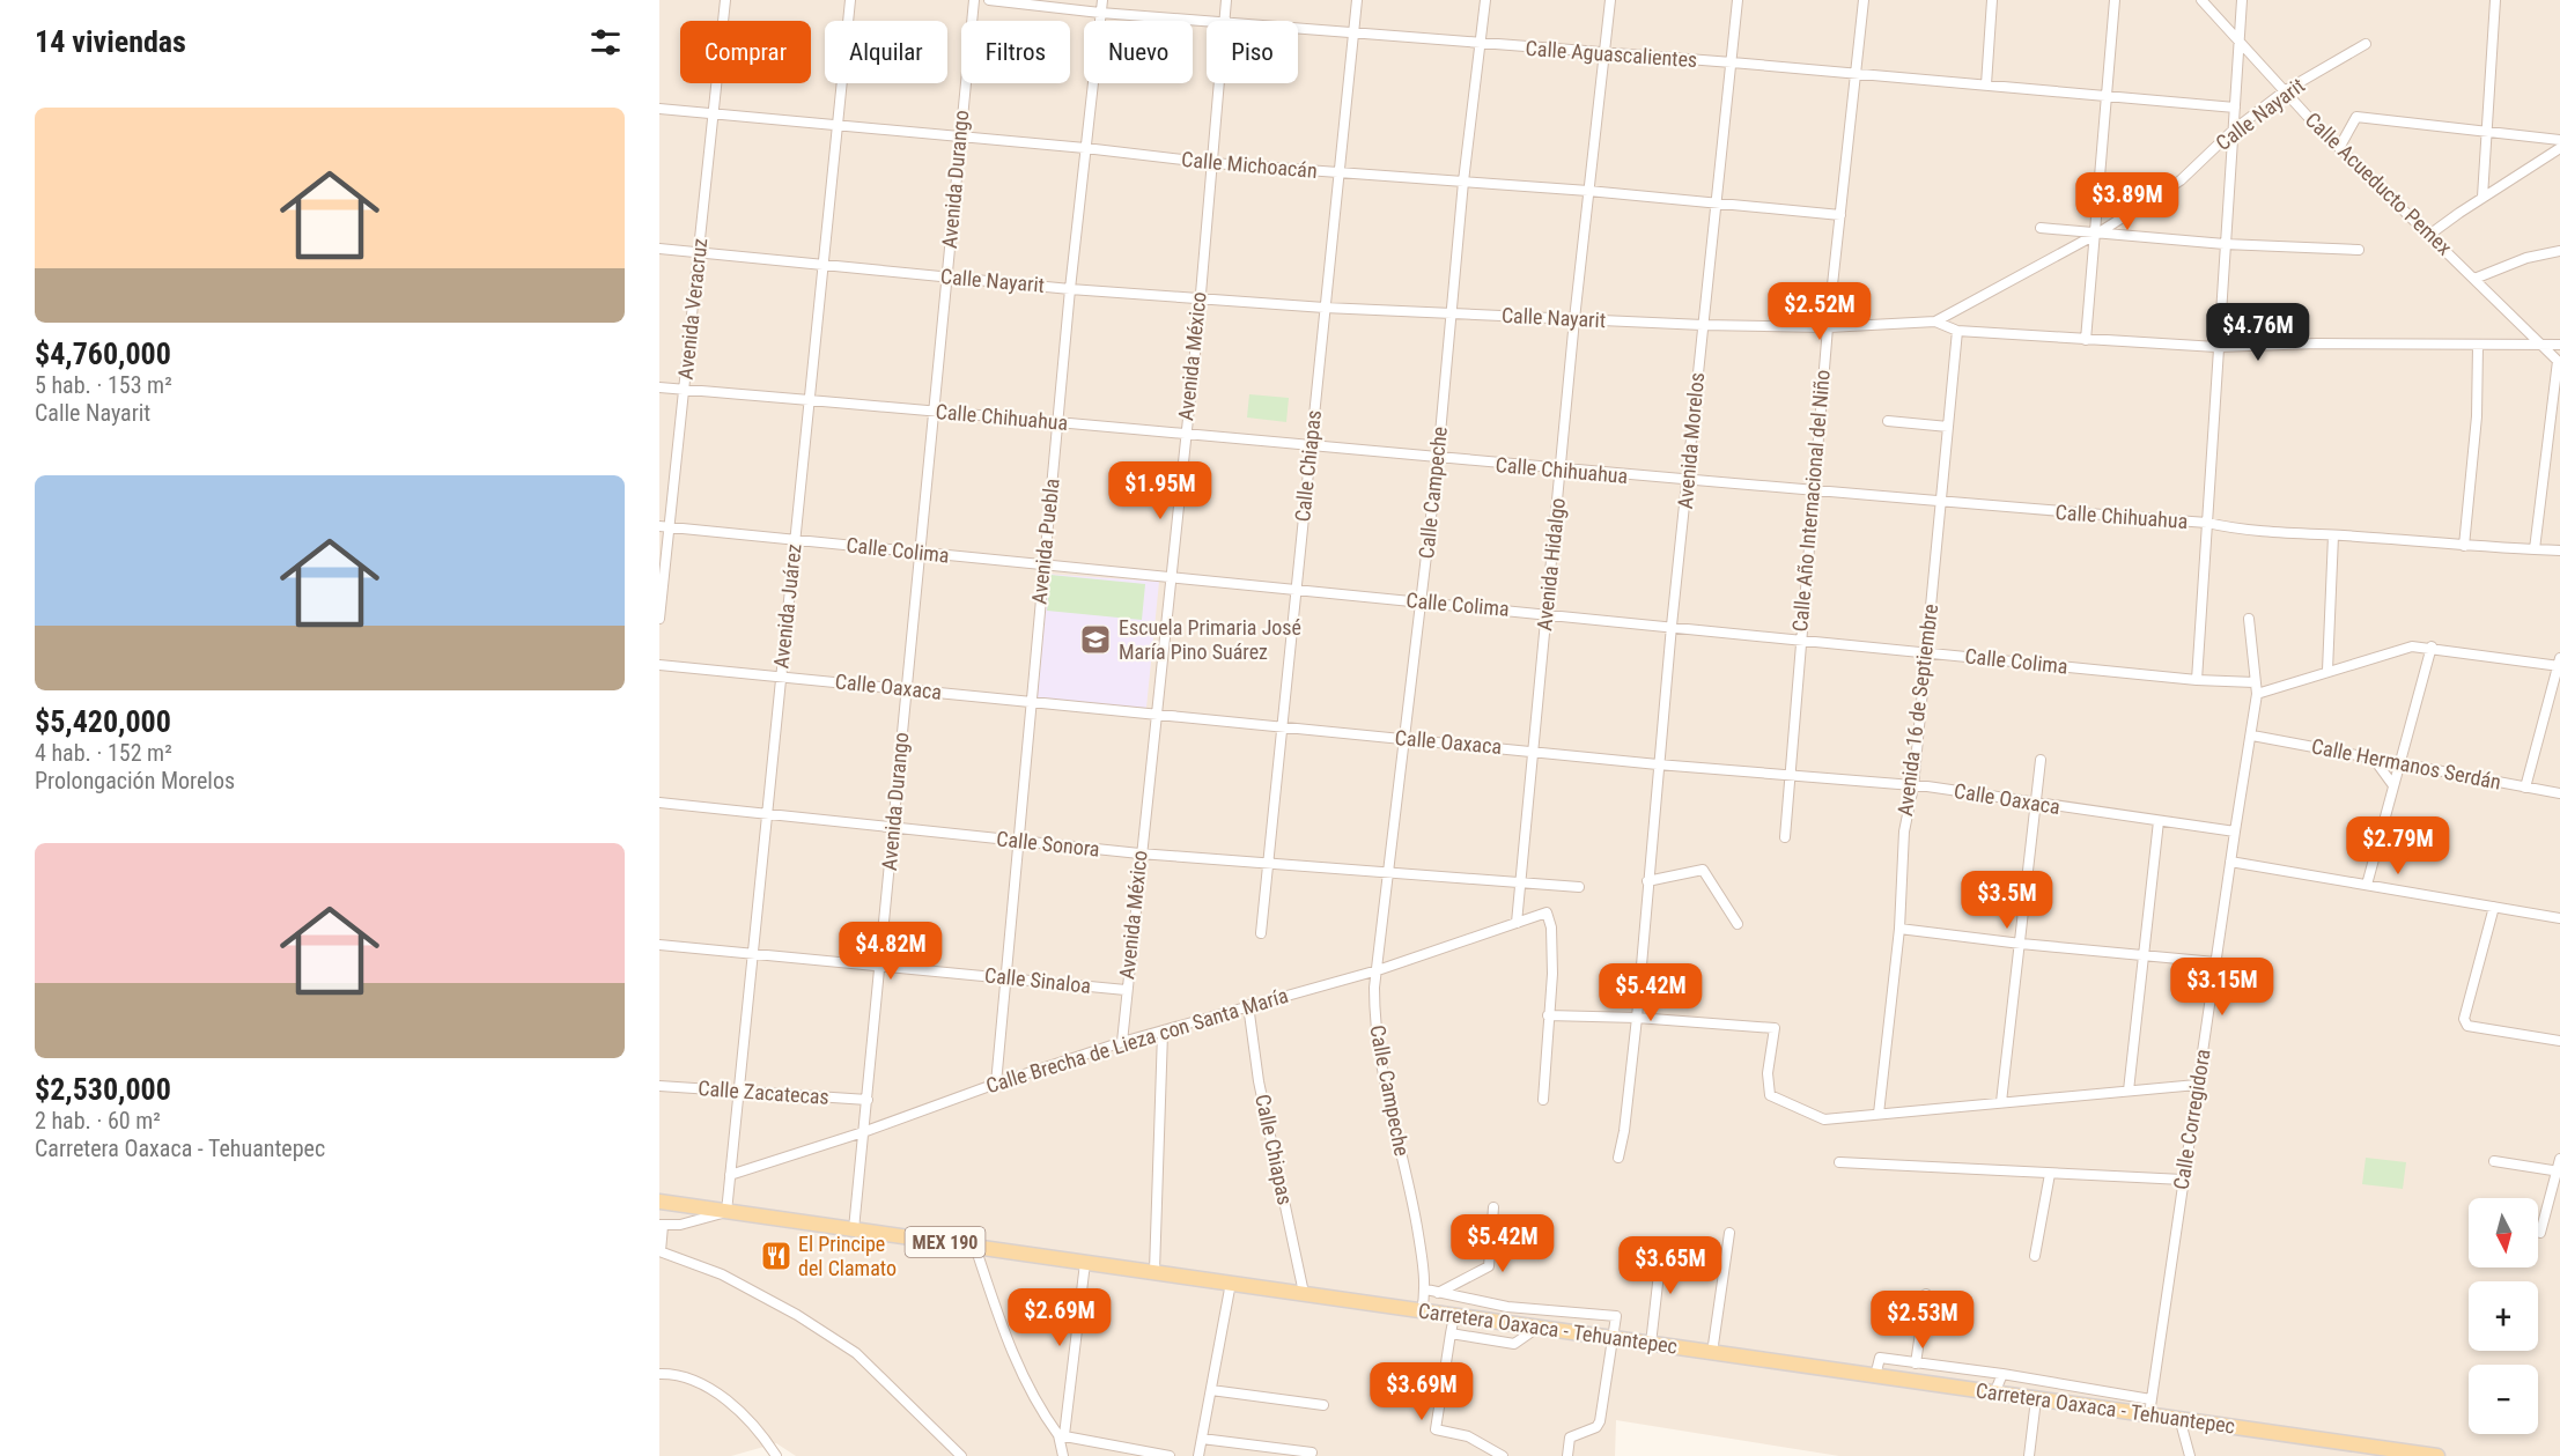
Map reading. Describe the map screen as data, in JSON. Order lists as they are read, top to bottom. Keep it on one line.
{"streets":{"main road":["MEX 190","Carretera Oaxaca - Tehuantepec"],"street":["Calle Aguascalientes","Calle Nayarit","Calle Michoacán","Avenida Durango","Calle Acueducto Pemex","Avenida Veracruz","Avenida México","Calle Chihuahua","Avenida Morelos","Calle Chiapas","Calle Campeche","Calle Año Internacional del Niño","Avenida Puebla","Calle Colima","Avenida Hidalgo","Avenida Juárez","Calle Oaxaca","Avenida 16 de Septiembre","Calle Hermanos Serdán","Calle Sonora","Calle Sinaloa","Calle Brecha de Lieza con Santa María","Calle Zacatecas","Calle Corregidora"]},"crossings":[["Calle Aguascalientes","Avenida México"],["Calle Aguascalientes","Avenida Morelos"],["Calle Aguascalientes","Calle Chiapas"],["Calle Aguascalientes","Calle Campeche"],["Calle Aguascalientes","Calle Año Internacional del Niño"],["Calle Aguascalientes","Avenida Puebla"],["Calle Aguascalientes","Avenida Hidalgo"],["Calle Nayarit","Avenida Durango"],["Calle Nayarit","Calle Acueducto Pemex"],["Calle Nayarit","Avenida Veracruz"],["Calle Nayarit","Avenida México"],["Calle Nayarit","Avenida Morelos"],["Calle Nayarit","Calle Chiapas"],["Calle Nayarit","Calle Campeche"],["Calle Nayarit","Calle Año Internacional del Niño"],["Calle Nayarit","Avenida Puebla"],["Calle Nayarit","Avenida Hidalgo"],["Calle Nayarit","Avenida Juárez"],["Calle Michoacán","Avenida Durango"],["Calle Michoacán","Avenida Veracruz"],["Calle Michoacán","Avenida México"],["Calle Michoacán","Avenida Morelos"],["Calle Michoacán","Calle Chiapas"],["Calle Michoacán","Calle Campeche"],["Calle Michoacán","Calle Año Internacional del Niño"],["Calle Michoacán","Avenida Puebla"],["Calle Michoacán","Avenida Hidalgo"],["Calle Michoacán","Avenida Juárez"],["Avenida Durango","Calle Chihuahua"],["Avenida Durango","Calle Colima"],["Avenida Durango","Calle Oaxaca"],["Avenida Durango","Calle Sonora"],["Avenida Durango","Calle Sinaloa"],["Avenida Durango","Calle Brecha de Lieza con Santa María"],["Avenida Durango","Calle Zacatecas"],["Avenida Durango","Carretera Oaxaca - Tehuantepec"],["Avenida Veracruz","Calle Chihuahua"],["Avenida Veracruz","Calle Colima"],["Avenida México","Calle Chihuahua"],["Avenida México","Calle Colima"],["Avenida México","Calle Oaxaca"],["Avenida México","Calle Sonora"],["Avenida México","Calle Sinaloa"],["Avenida México","Calle Brecha de Lieza con Santa María"],["Calle Chihuahua","Avenida Morelos"],["Calle Chihuahua","Calle Chiapas"],["Calle Chihuahua","Calle Campeche"],["Calle Chihuahua","Calle Año Internacional del Niño"],["Calle Chihuahua","Avenida Puebla"],["Calle Chihuahua","Avenida Hidalgo"],["Calle Chihuahua","Avenida Juárez"],["Calle Chihuahua","Avenida 16 de Septiembre"],["Avenida Morelos","Calle Colima"],["Avenida Morelos","Calle Oaxaca"],["Calle Chiapas","Calle Colima"],["Calle Chiapas","Calle Oaxaca"],["Calle Chiapas","Calle Sonora"],["Calle Chiapas","Calle Brecha de Lieza con Santa María"],["Calle Chiapas","Carretera Oaxaca - Tehuantepec"],["Calle Campeche","Calle Colima"],["Calle Campeche","Calle Oaxaca"],["Calle Campeche","Calle Sonora"],["Calle Campeche","Calle Brecha de Lieza con Santa María"],["Calle Campeche","Carretera Oaxaca - Tehuantepec"],["Calle Año Internacional del Niño","Calle Colima"],["Calle Año Internacional del Niño","Calle Oaxaca"],["Avenida Puebla","Calle Colima"],["Avenida Puebla","Calle Oaxaca"],["Avenida Puebla","Calle Sonora"],["Avenida Puebla","Calle Sinaloa"],["Avenida Puebla","Calle Brecha de Lieza con Santa María"],["Calle Colima","Avenida Hidalgo"],["Calle Colima","Avenida Juárez"],["Calle Colima","Avenida 16 de Septiembre"],["Calle Colima","Calle Corregidora"],["Avenida Hidalgo","Calle Oaxaca"],["Avenida Hidalgo","Calle Sonora"],["Avenida Hidalgo","Calle Brecha de Lieza con Santa María"],["Avenida Juárez","Calle Oaxaca"],["Avenida Juárez","Calle Sonora"],["Avenida Juárez","Calle Sinaloa"],["Avenida Juárez","Calle Brecha de Lieza con Santa María"],["Avenida Juárez","Calle Zacatecas"],["Avenida Juárez","Carretera Oaxaca - Tehuantepec"],["Calle Oaxaca","Avenida 16 de Septiembre"],["Calle Oaxaca","Calle Corregidora"],["Calle Hermanos Serdán","Calle Corregidora"],["Calle Corregidora","Carretera Oaxaca - Tehuantepec"]],"places":{"school or university":["Escuela Primaria José María Pino Suárez"],"restaurant":["El Principe del Clamato"]},"north":"bottom","page":{"heading":"14 viviendas","chip":["Comprar","Alquilar","Filtros","Nuevo","Piso"],"list":[{"name":"$4,760,000","note":"5 hab. · 153 m² · Calle Nayarit"},{"name":"$5,420,000","note":"4 hab. · 152 m² · Prolongación Morelos"},{"name":"$2,530,000","note":"2 hab. · 60 m² · Carretera Oaxaca - Tehuantepec"}],"price":["$3.89M","$2.52M","$4.76M","$1.95M","$2.79M","$3.5M","$4.82M","$3.15M","$5.42M","$5.42M","$3.65M","$2.69M","$2.53M","$3.69M"],"map_buttons":["+","−"]}}
